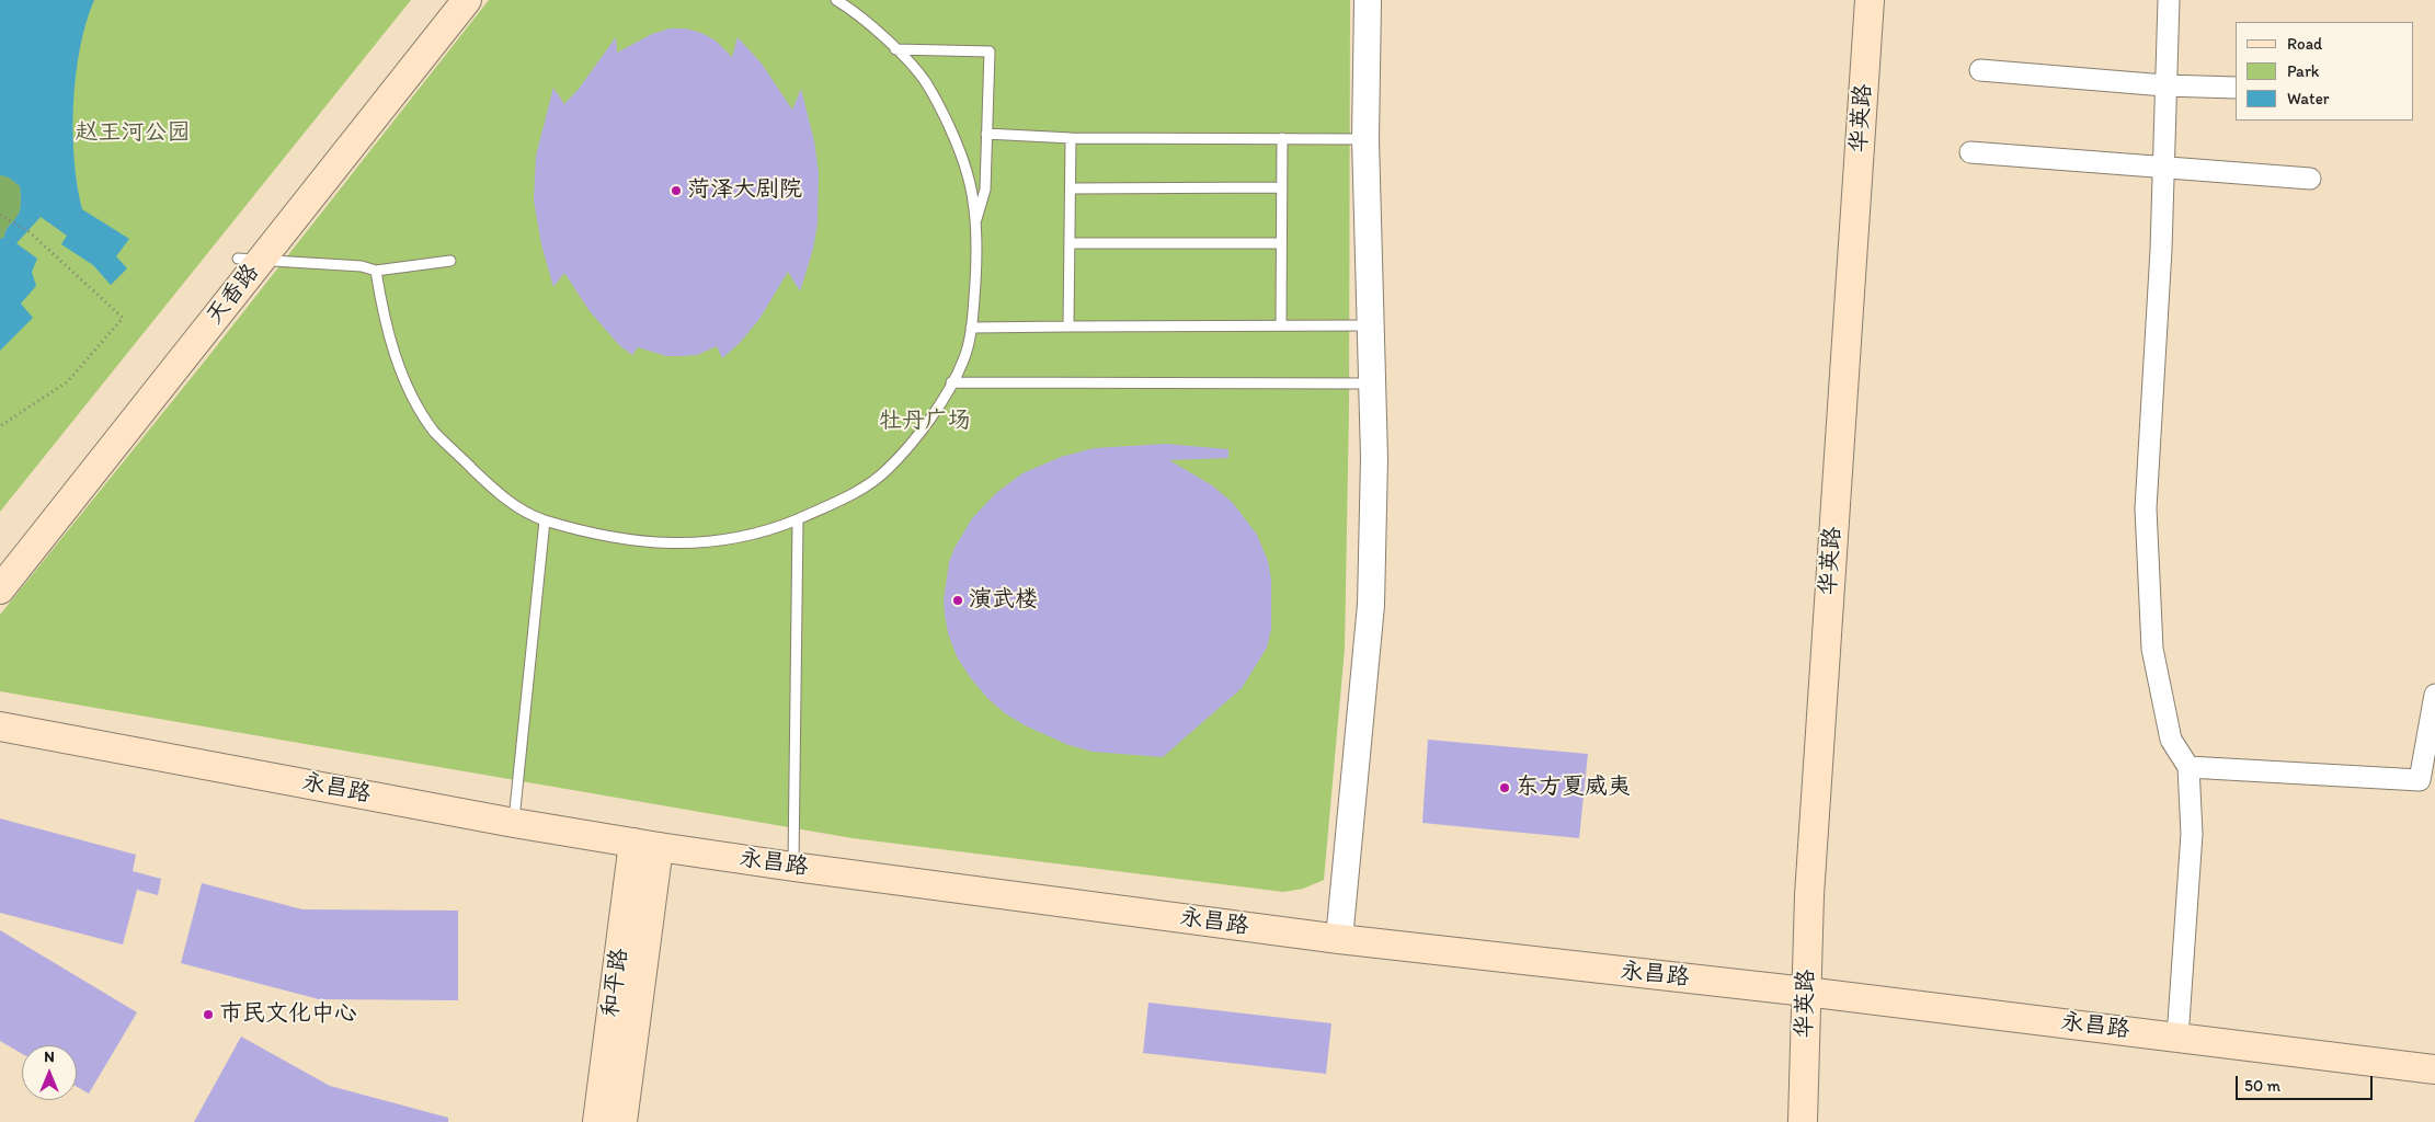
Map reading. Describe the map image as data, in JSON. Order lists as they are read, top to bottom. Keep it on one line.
{"streets":{"main road":["华英路","天香路","永昌路","和平路"]},"crossings":[["华英路","永昌路"],["永昌路","和平路"]],"parks":["赵王河公园","牡丹广场"],"places":["菏泽大剧院","演武楼","东方夏威夷","市民文化中心"],"legend":["Road","Park","Water"],"scale_bar":"50 m","north":"top"}
